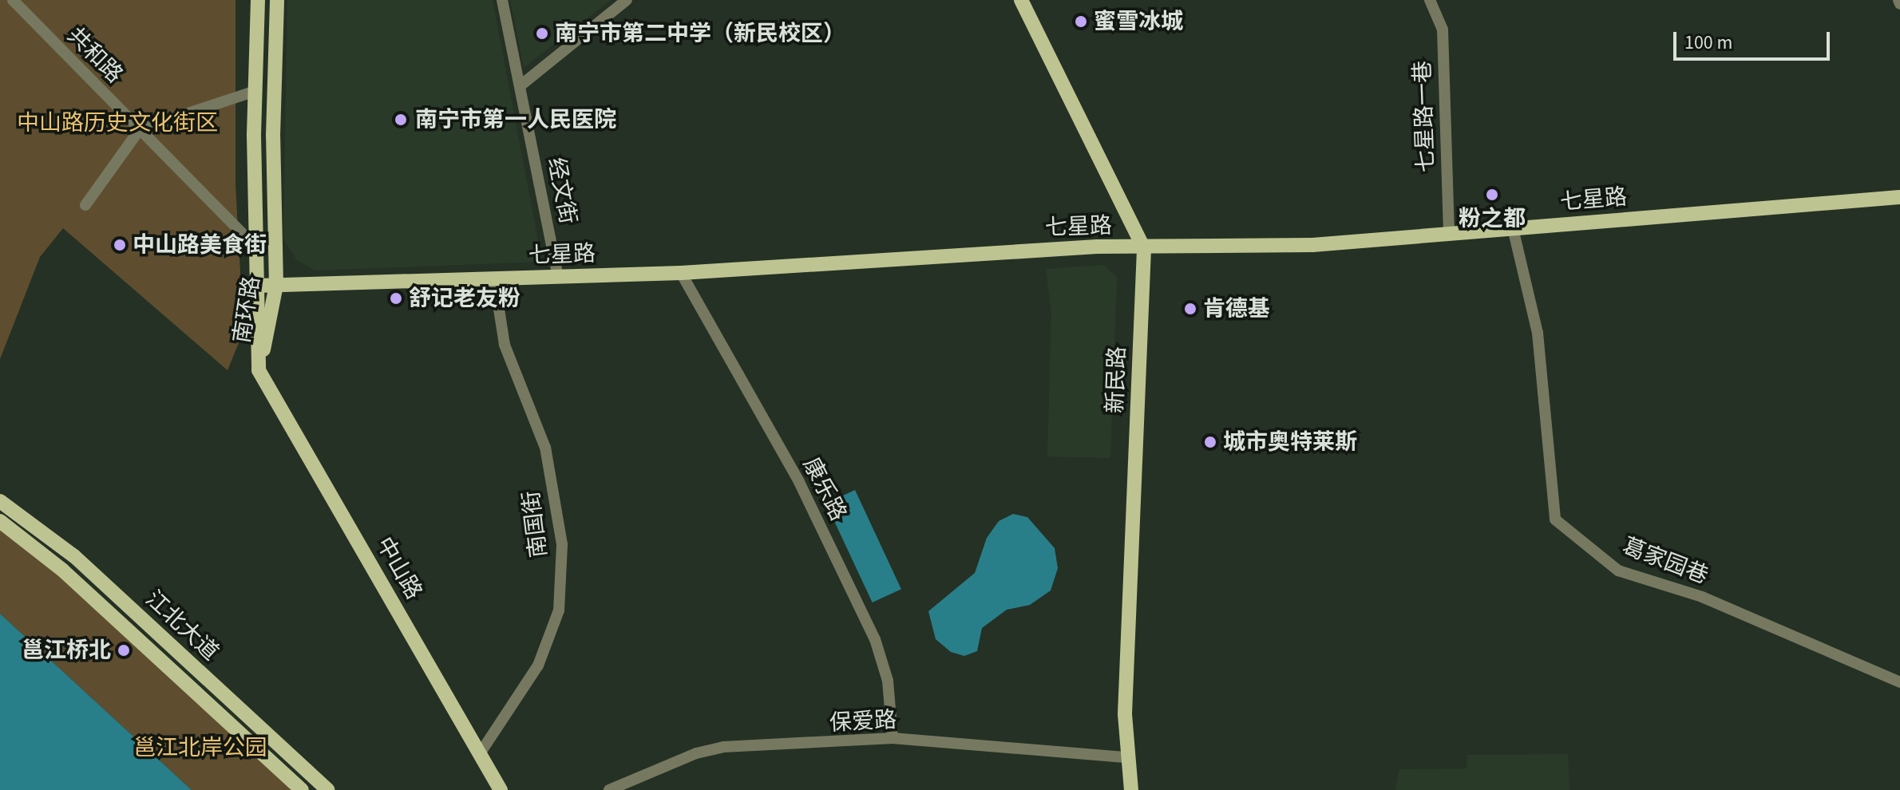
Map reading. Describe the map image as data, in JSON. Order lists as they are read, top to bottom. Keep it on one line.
{"streets":{"main road":["七星路","南环路","新民路","中山路","江北大道"],"street":["共和路","七星路一巷","经文街","康乐路","南国街","葛家园巷","保爱路"]},"crossings":[["共和路","南环路"],["七星路一巷","七星路"],["经文街","七星路"],["七星路","南环路"],["七星路","新民路"],["七星路","康乐路"],["七星路","南国街"],["七星路","葛家园巷"],["南环路","中山路"],["新民路","保爱路"],["康乐路","保爱路"],["南国街","中山路"]],"parks":["中山路历史文化街区","邕江北岸公园"],"places":["蜜雪冰城","南宁市第二中学（新民校区）","南宁市第一人民医院","粉之都","中山路美食街","舒记老友粉","肯德基","城市奥特莱斯","邕江桥北"],"scale_bar":"100 m"}
